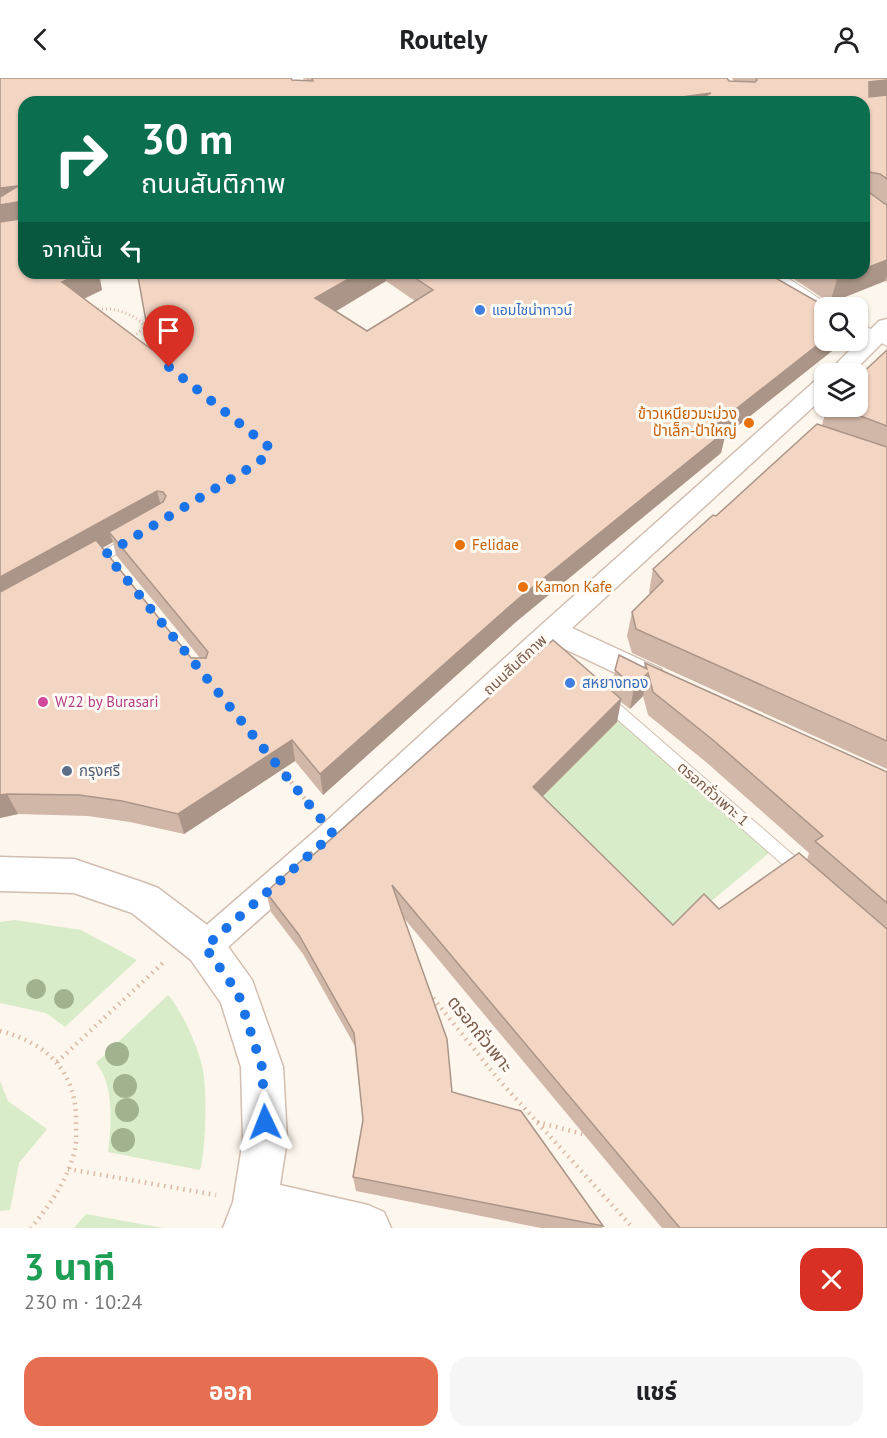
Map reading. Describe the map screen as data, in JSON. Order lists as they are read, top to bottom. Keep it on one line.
{"streets":{"street":["ถนนสันติภาพ"],"lane":["ตรอกถั่วเพาะ 1"],"path":["ตรอกถั่วเพาะ"]},"places":["แอมไชน่าทาวน์","ข้าวเหนียวมะม่วง ป้าเล็ก-ป้าใหญ่","Felidae","Kamon Kafe","สหยางทอง","W22 by Burasari","กรุงศรี"],"page":{"header":"Routely","turn":["30 m","ถนนสันติภาพ"],"then":"จากนั้น","heading":["3 นาที","230 m · 10:24"],"buttons":["ออก","แชร์"]}}
